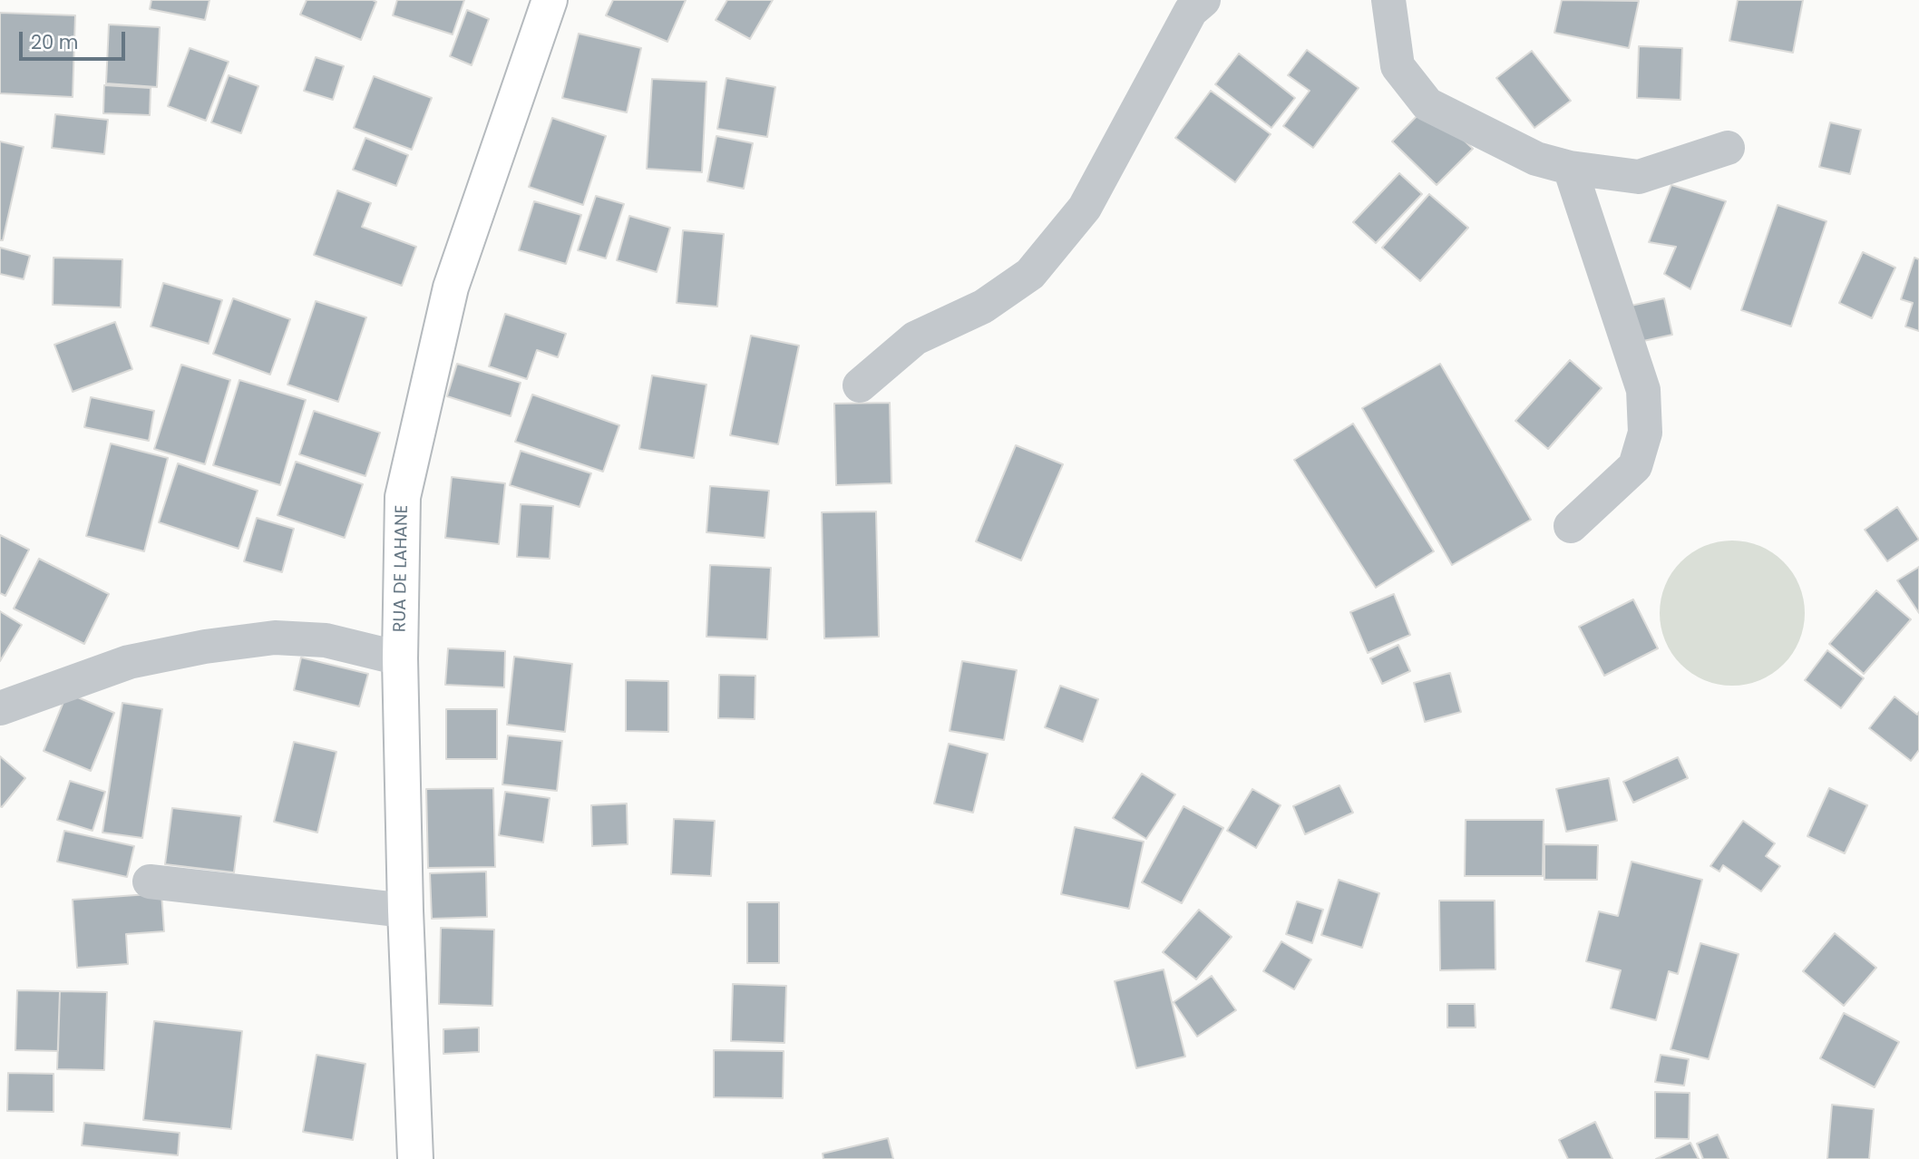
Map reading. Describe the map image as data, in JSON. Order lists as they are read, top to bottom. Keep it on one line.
{"streets":{"main road":["RUA DE LAHANE"]},"scale_bar":"20 m"}
